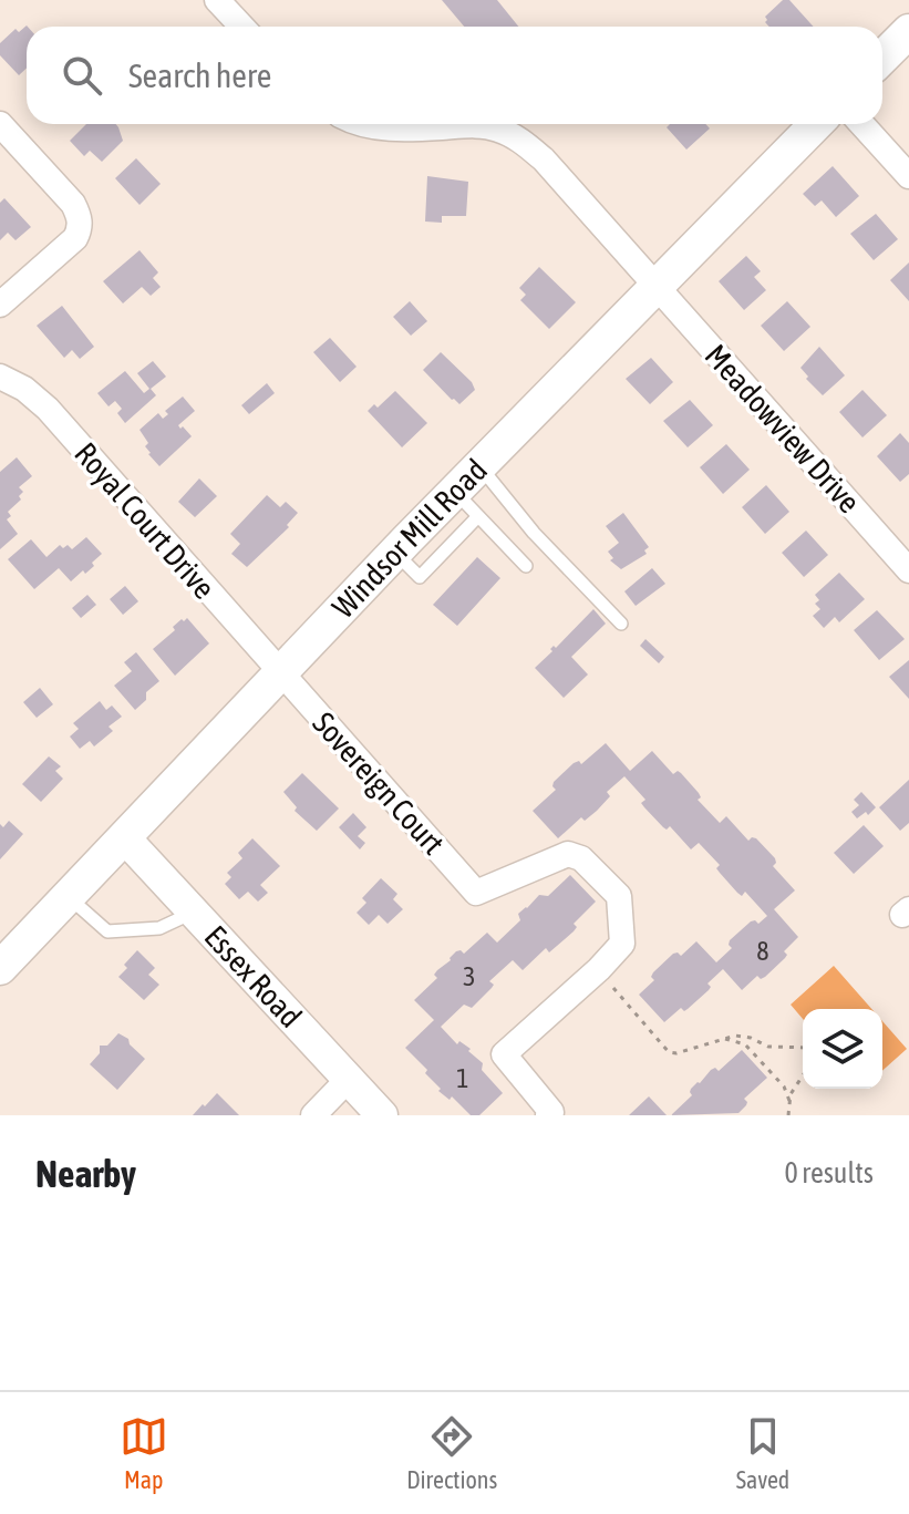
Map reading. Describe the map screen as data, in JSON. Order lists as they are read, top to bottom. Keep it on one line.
{"streets":{"main road":["Windsor Mill Road"],"street":["Meadowview Drive","Royal Court Drive","Sovereign Court","Essex Road"]},"crossings":[["Meadowview Drive","Windsor Mill Road"],["Royal Court Drive","Windsor Mill Road"],["Royal Court Drive","Sovereign Court"],["Windsor Mill Road","Sovereign Court"],["Windsor Mill Road","Essex Road"]],"house_numbers":["8","3","1"],"page":{"search":"Search here","heading":["Nearby","0 results"],"nav":["Map","Directions","Saved"]}}
